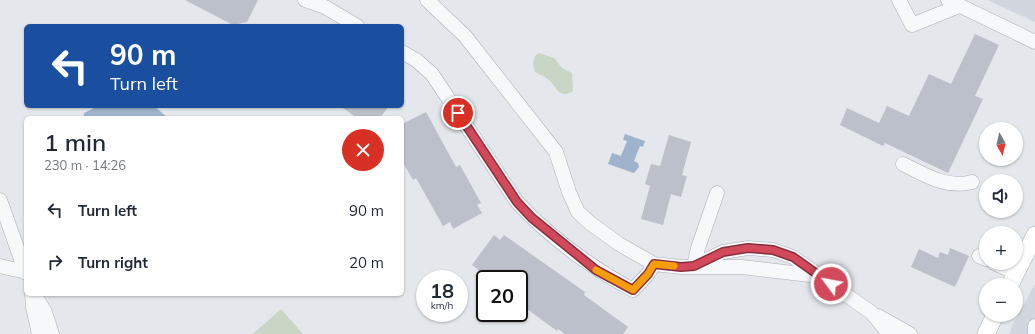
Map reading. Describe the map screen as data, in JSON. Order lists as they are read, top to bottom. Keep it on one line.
{"north":"bottom","page":{"turn":["90 m","Turn left"],"heading":["1 min","230 m · 14:26"],"map_buttons":["+","−"],"list":[{"name":"Turn left","value":"90 m"},{"name":"Turn right","value":"20 m"}],"speed":"18 km/h","limit":"20"}}
